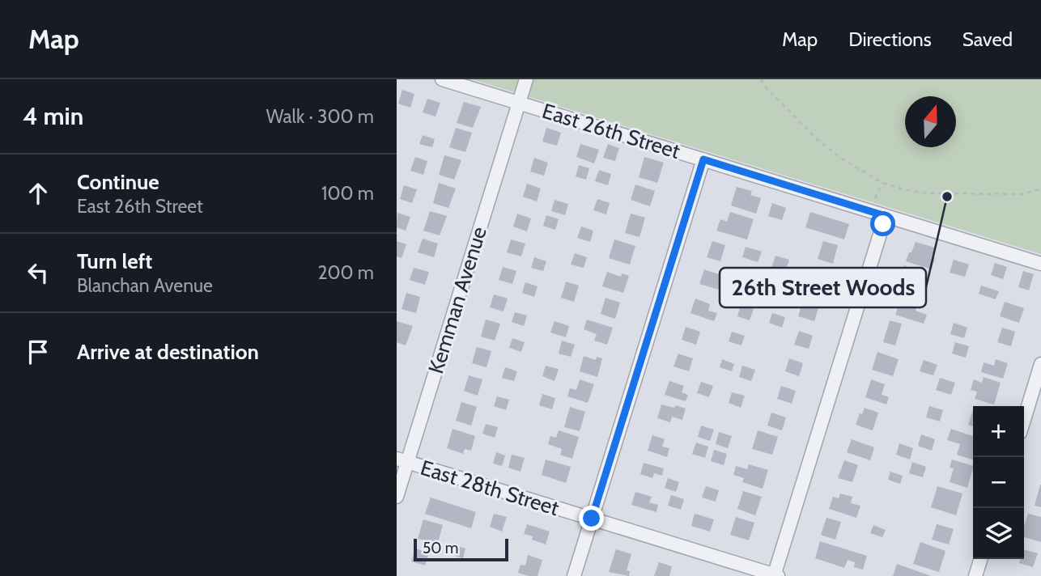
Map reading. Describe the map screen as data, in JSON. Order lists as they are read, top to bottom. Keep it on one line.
{"streets":{"street":["East 26th Street","Kemman Avenue","East 28th Street"]},"crossings":[["East 26th Street","Kemman Avenue"],["Kemman Avenue","East 28th Street"]],"places":["26th Street Woods"],"scale_bar":"50 m","north":"top","page":{"header":"Map","nav":["Map","Directions","Saved"],"heading":["4 min","Walk · 300 m"],"list":[["Continue","East 26th Street","100 m"],["Turn left","Blanchan Avenue","200 m"],"Arrive at destination"],"map_buttons":["+","−"],"scale":"50 m"}}
